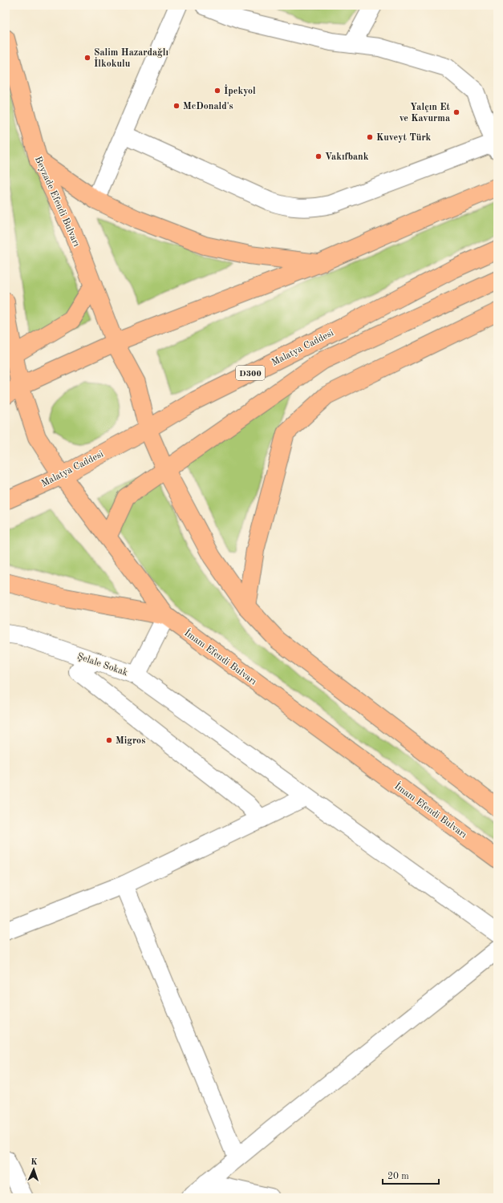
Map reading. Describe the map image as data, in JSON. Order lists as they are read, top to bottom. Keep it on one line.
{"streets":{"main road":["Beyzade Efendi Bulvarı","Malatya Caddesi","D300","İmam Efendi Bulvarı"],"street":["Şelale Sokak"]},"crossings":[["Malatya Caddesi","İmam Efendi Bulvarı"],["İmam Efendi Bulvarı","Şelale Sokak"]],"places":["Salim Hazardağlı İlkokulu","İpekyol","McDonald's","Yalçın Et ve Kavurma","Kuveyt Türk","Vakıfbank","Migros"],"scale_bar":"20 m","north":"top"}
